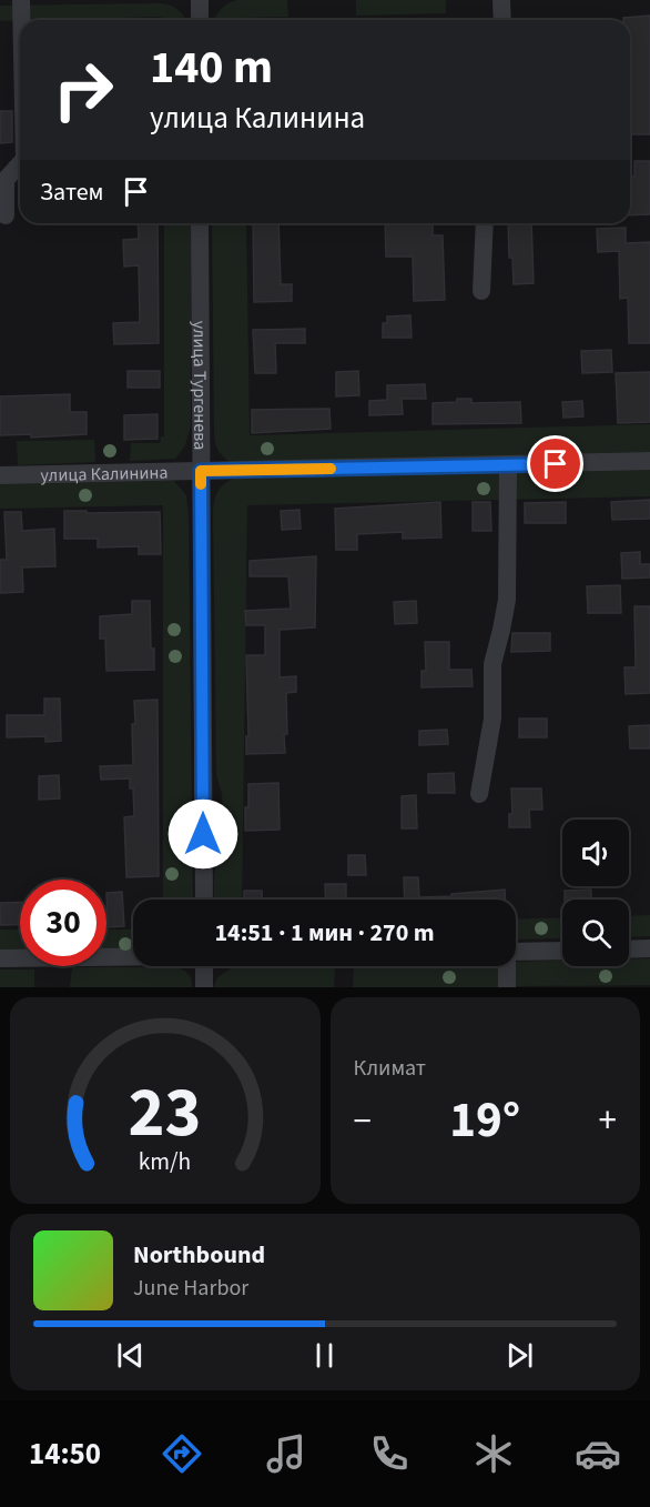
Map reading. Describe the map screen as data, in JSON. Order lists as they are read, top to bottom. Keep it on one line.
{"streets":{"street":["улица Тургенева","улица Калинина"]},"crossings":[["улица Тургенева","улица Калинина"]],"page":{"turn":["140 m","улица Калинина"],"then":"Затем","limit":"30","trip":"14:51 · 1 мин · 270 m","tile":"Климат","heat":["−","19°","+"],"song":["Northbound","June Harbor"],"tabs":"14:50","gauge":["23","km/h"]}}
